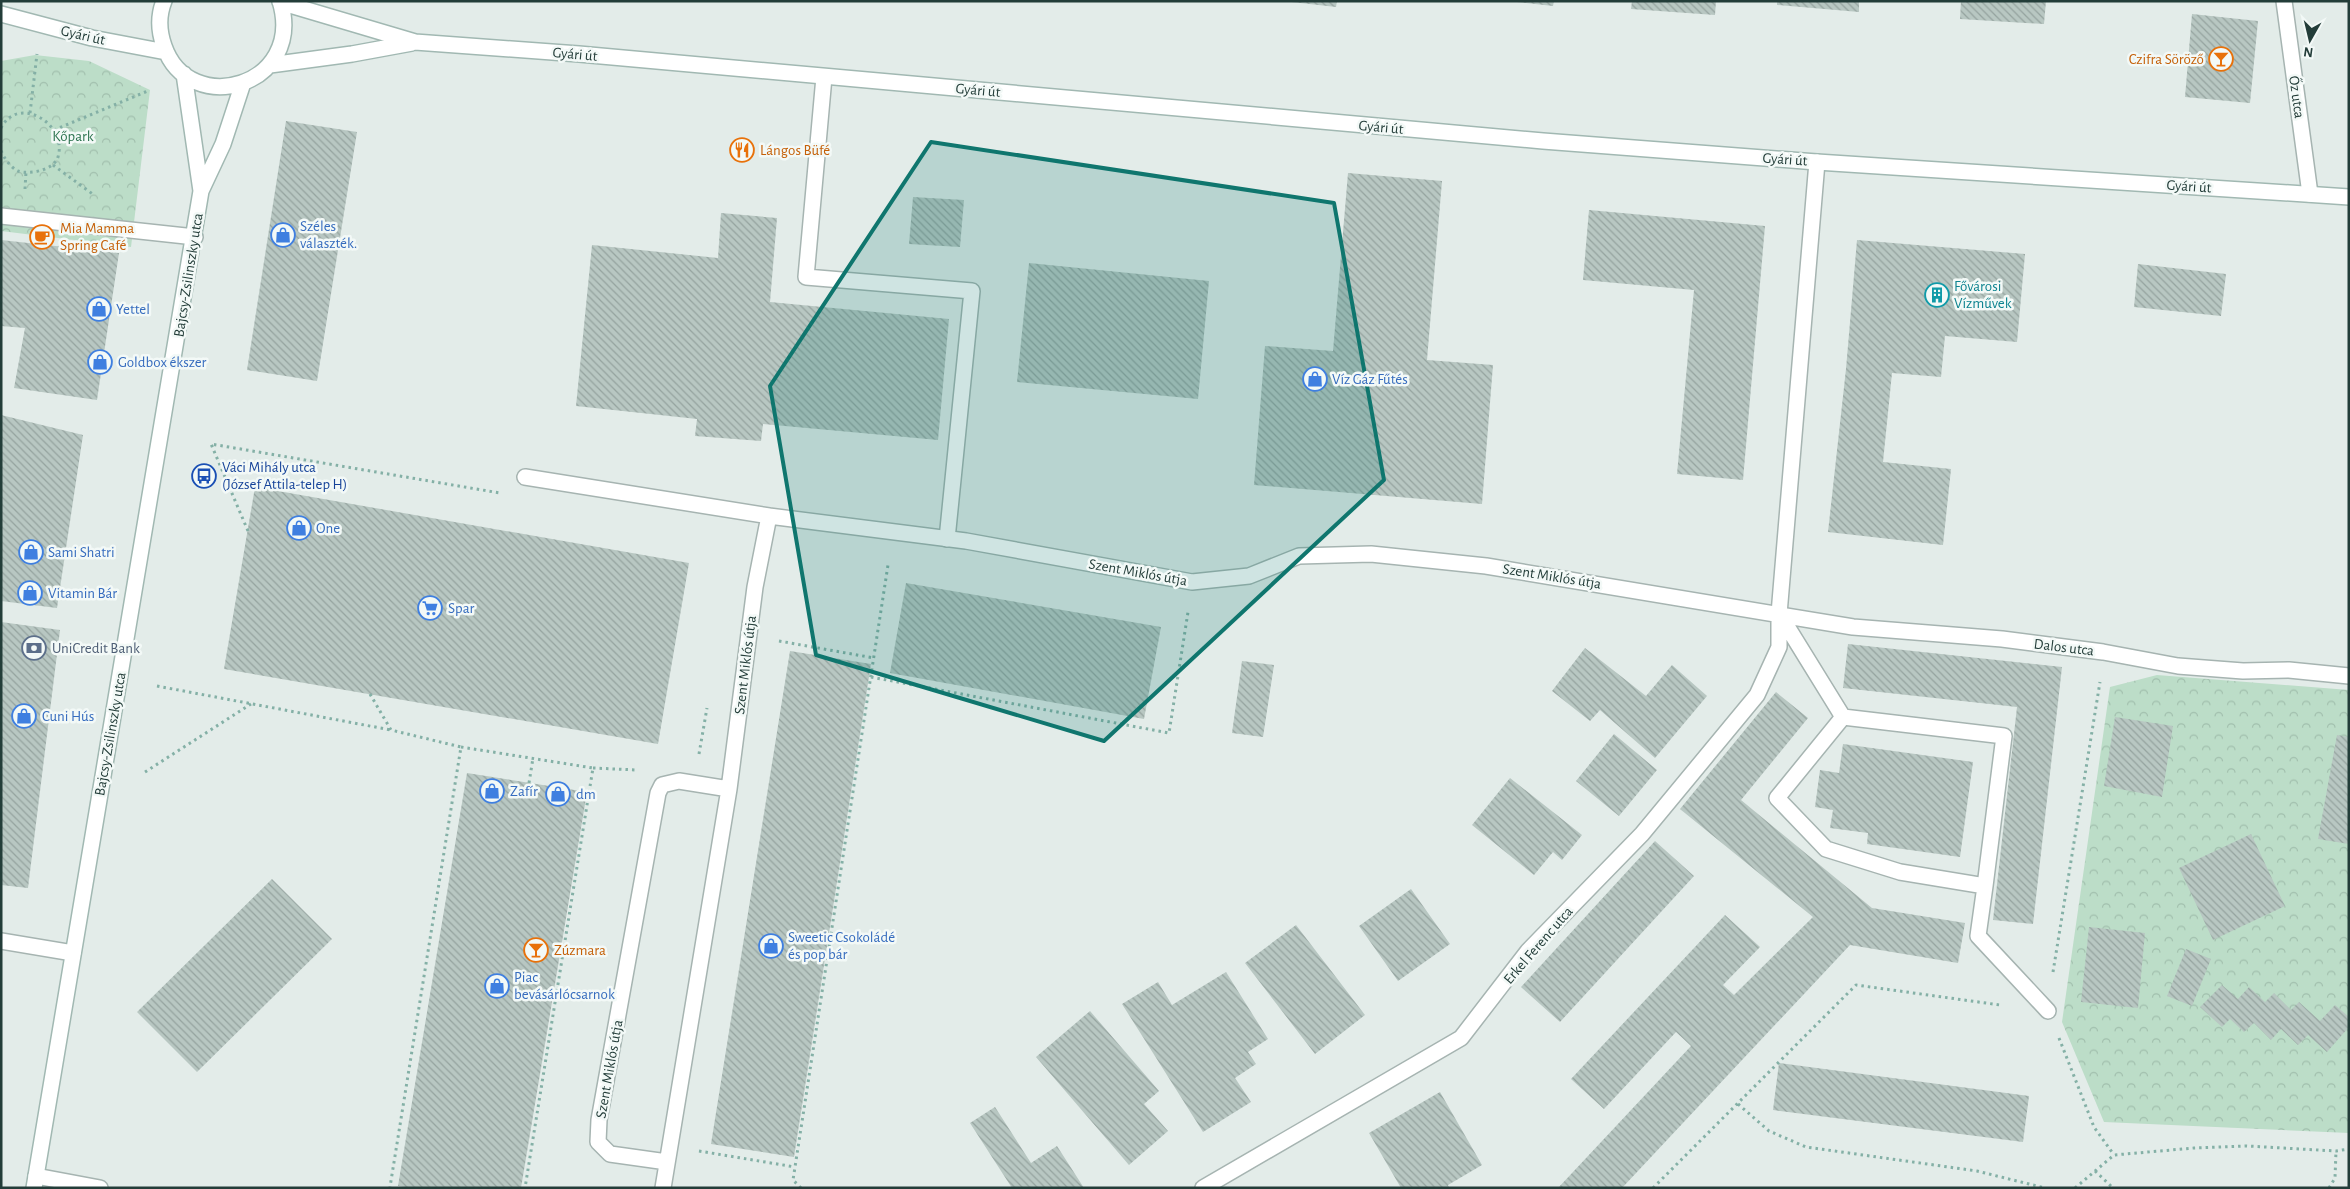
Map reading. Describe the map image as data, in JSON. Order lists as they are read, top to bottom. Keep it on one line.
{"streets":{"street":["Gyári út","Őz utca","Bajcsy-Zsilinszky utca","Szent Miklós útja","Dalos utca","Erkel Ferenc utca"]},"crossings":[["Gyári út","Őz utca"],["Gyári út","Erkel Ferenc utca"],["Szent Miklós útja","Dalos utca"],["Szent Miklós útja","Erkel Ferenc utca"],["Dalos utca","Erkel Ferenc utca"]],"parks":["Kőpark"],"places":{"bar":["Czifra Söröző","Zúzmara"],"restaurant":["Lángos Büfé"],"shop":["Széles választék.","Yettel","Goldbox ékszer","Víz Gáz Fűtés","One","Sami Shatri","Vitamin Bár","Cuni Hús","Zafír","dm","Sweetic Csokoládé és pop bár","Piac bevásárlócsarnok"],"cafe":["Mia Mamma Spring Café"],"building":["Fővárosi Vízművek"],"bus stop":["Váci Mihály utca (József Attila-telep H)"],"supermarket":["Spar"],"bank":["UniCredit Bank"]},"north":"bottom"}
